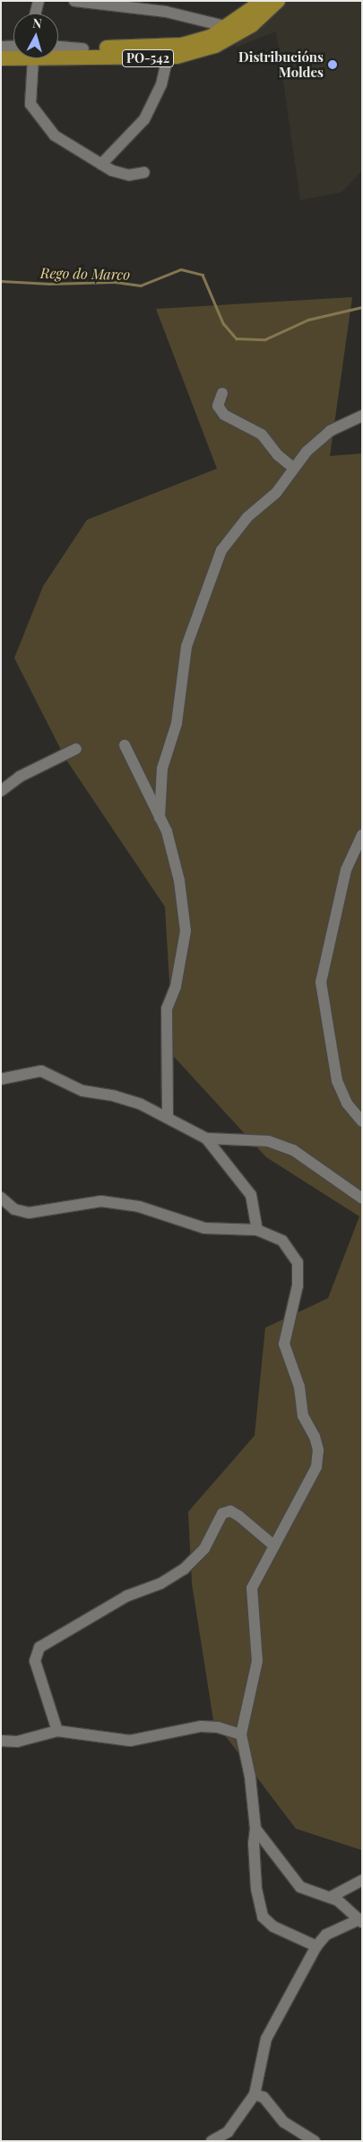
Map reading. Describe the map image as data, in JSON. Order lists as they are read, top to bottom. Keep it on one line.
{"streets":{"main road":["PO-542"]},"water":["Rego do Marco"],"places":["Distribucións Moldes"],"north":"top"}
